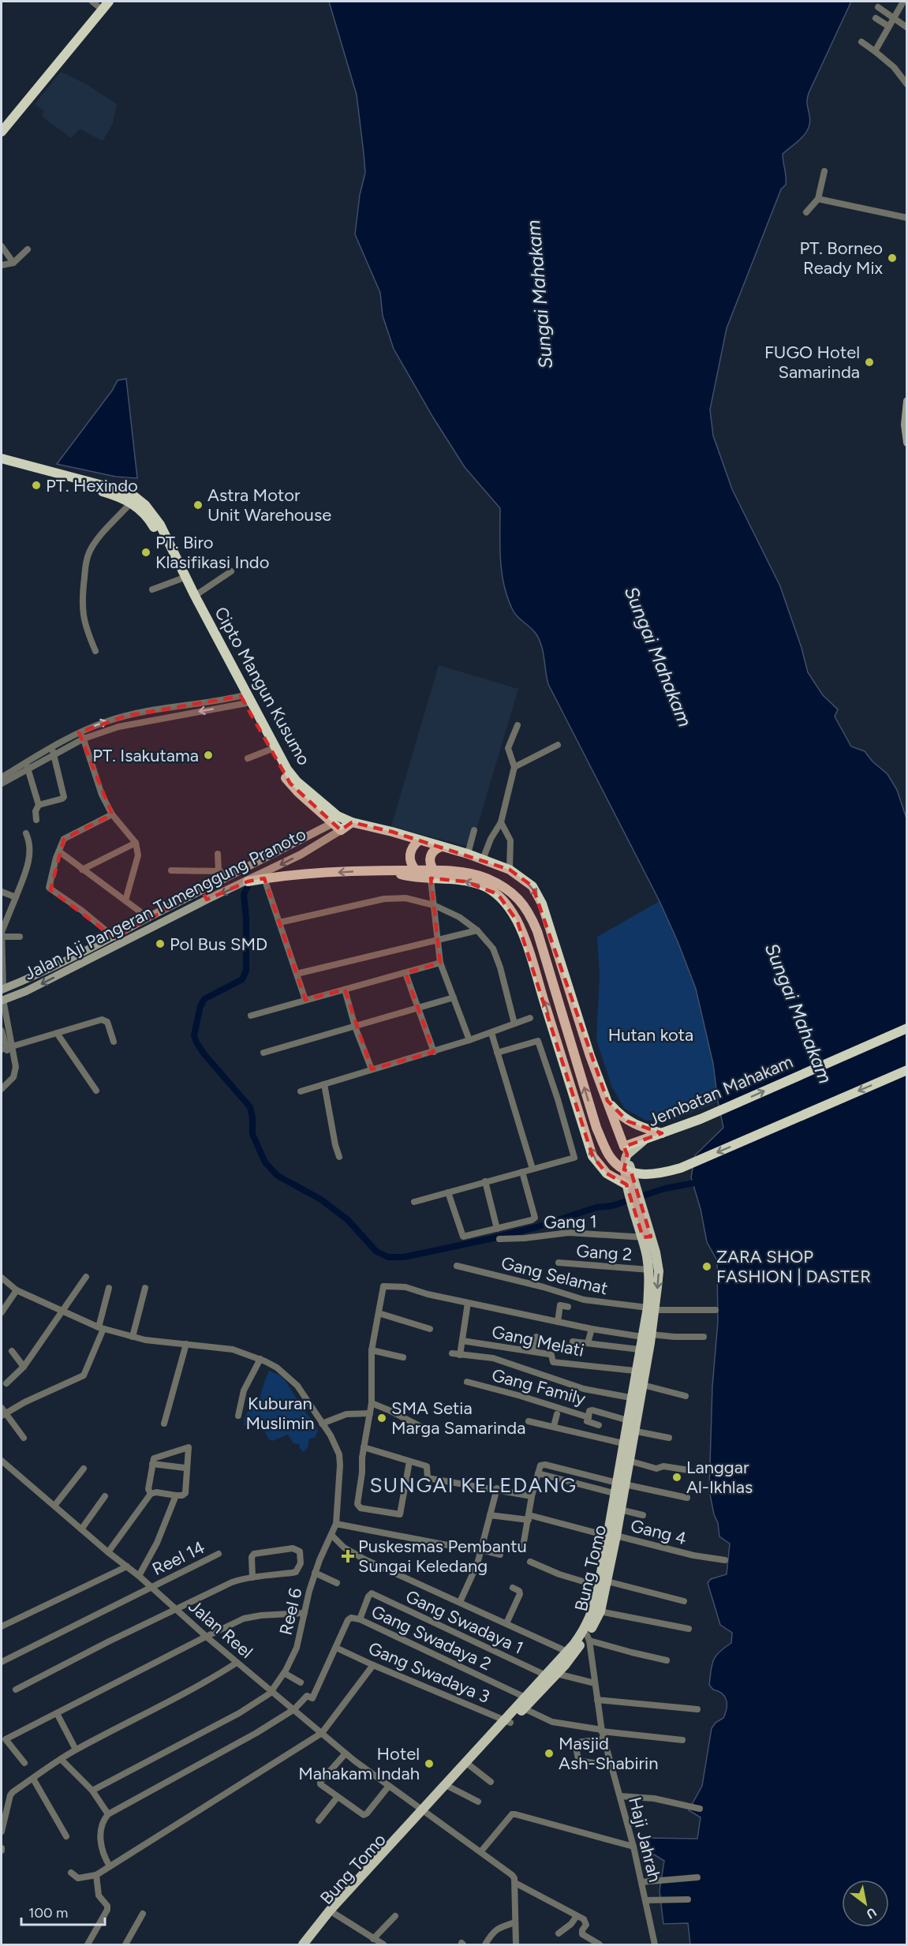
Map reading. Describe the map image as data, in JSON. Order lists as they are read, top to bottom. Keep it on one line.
{"streets":{"highway":["Cipto Mangun Kusumo","Jembatan Mahakam"],"main road":["Jalan Aji Pangeran Tumenggung Pranoto","Bung Tomo"],"street":["Gang 1","Gang 2","Gang Selamat","Gang Melati","Gang Family","Gang 4","Reel 14","Reel 6","Gang Swadaya 1","Jalan Reel","Gang Swadaya 2","Gang Swadaya 3","Haji Jahrah"]},"crossings":[["Cipto Mangun Kusumo","Jalan Aji Pangeran Tumenggung Pranoto"],["Cipto Mangun Kusumo","Jembatan Mahakam"],["Cipto Mangun Kusumo","Bung Tomo"],["Jembatan Mahakam","Bung Tomo"],["Gang 1","Bung Tomo"],["Gang 2","Bung Tomo"],["Gang Selamat","Bung Tomo"],["Gang Melati","Bung Tomo"],["Gang Family","Bung Tomo"],["Gang 4","Bung Tomo"],["Reel 14","Jalan Reel"],["Bung Tomo","Gang Swadaya 1"],["Bung Tomo","Jalan Reel"],["Bung Tomo","Gang Swadaya 2"],["Bung Tomo","Gang Swadaya 3"],["Bung Tomo","Haji Jahrah"],["Reel 6","Jalan Reel"],["Gang Swadaya 1","Gang Swadaya 2"],["Jalan Reel","Gang Swadaya 2"],["Gang Swadaya 2","Gang Swadaya 3"]],"one_way":["Jembatan Mahakam"],"districts":["SUNGAI KELEDANG"],"water":["Sungai Mahakam"],"parks":["Hutan kota","Kuburan Muslimin"],"places":{"other":["PT. Borneo Ready Mix","FUGO Hotel Samarinda","PT. Hexindo","Astra Motor Unit Warehouse","PT. Biro Klasifikasi Indo","PT. Isakutama","Pol Bus SMD","ZARA SHOP FASHION | DASTER","SMA Setia Marga Samarinda","Langgar Al-Ikhlas","Masjid Ash-Shabirin","Hotel Mahakam Indah"],"health":["Puskesmas Pembantu Sungai Keledang"]},"scale_bar":"100 m","north":"bottom right"}
